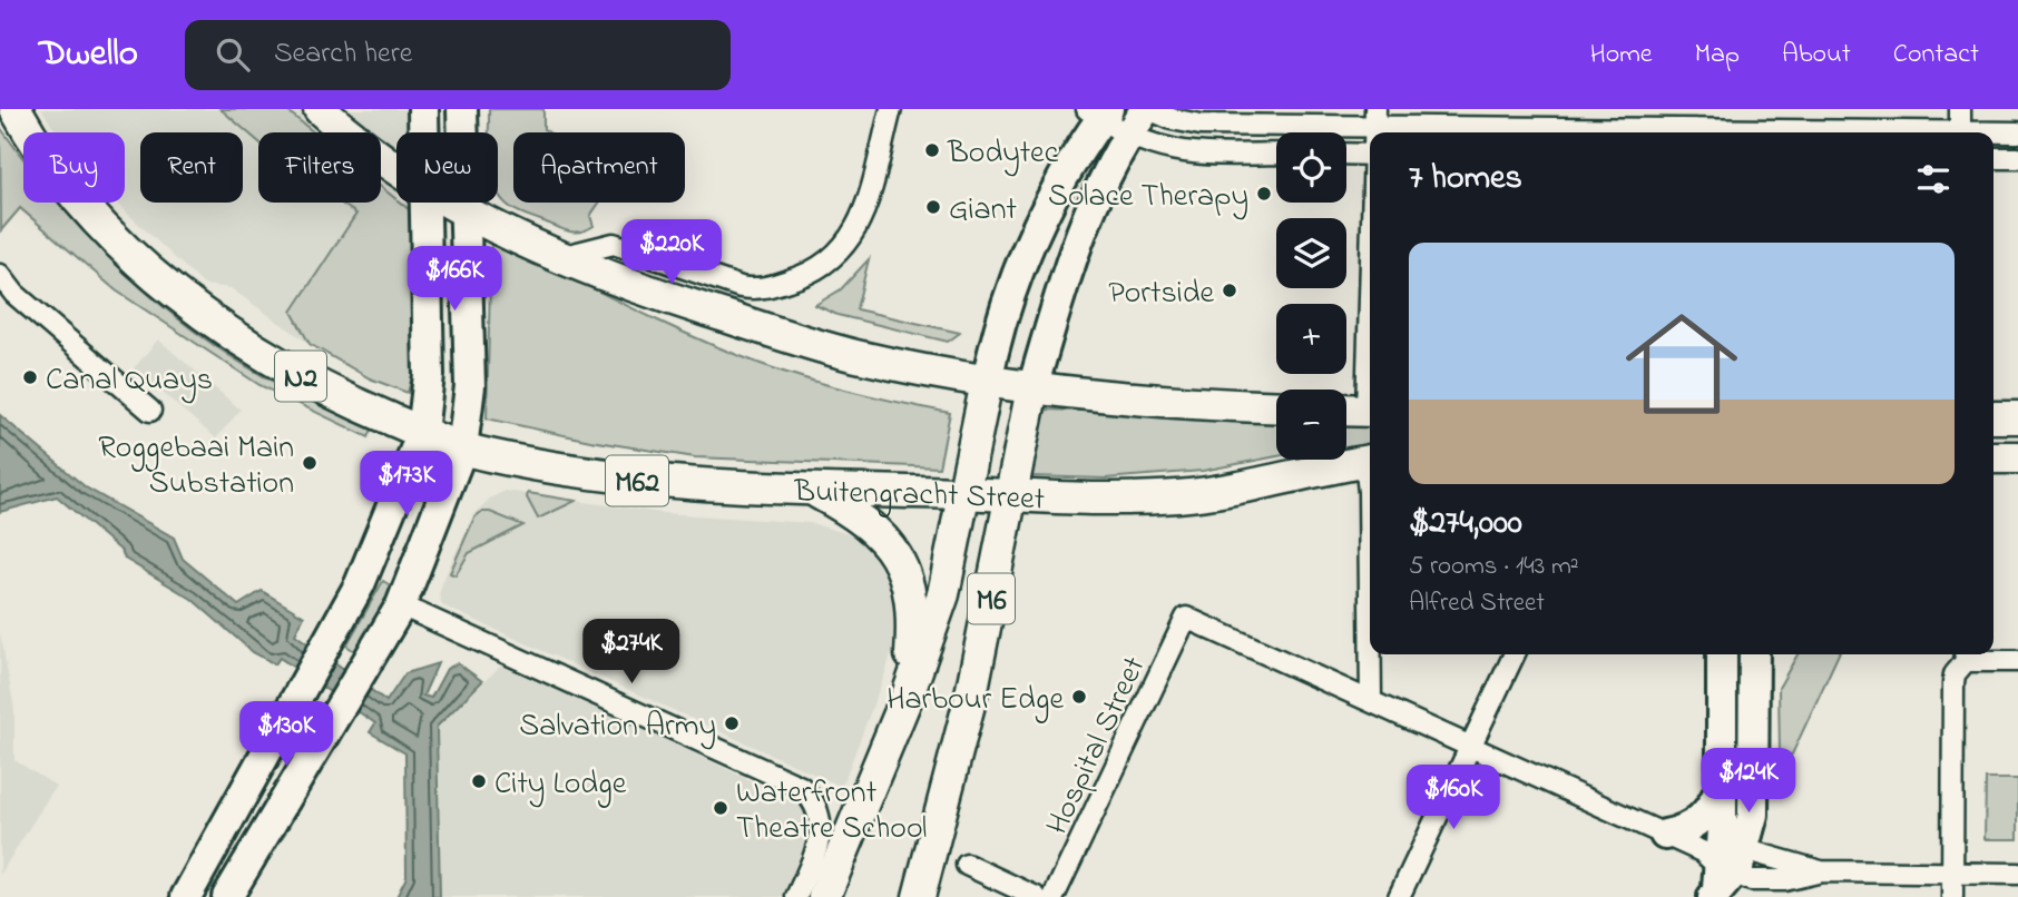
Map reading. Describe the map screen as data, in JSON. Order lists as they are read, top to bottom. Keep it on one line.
{"streets":{"main road":["N2","M62","Buitengracht Street","M6"],"street":["Hospital Street"]},"crossings":[["N2","Buitengracht Street"],["Buitengracht Street","M6"]],"places":["Bodytec","Solace Therapy","Giant","Portside","Canal Quays","Roggebaai Main Substation","Harbour Edge","Salvation Army","City Lodge","Waterfront Theatre School"],"page":{"header":"Dwello","search":"Search here","nav":["Home","Map","About","Contact"],"map_buttons":["+","−"],"chip":["Buy","Rent","Filters","New","Apartment"],"heading":"7 homes","price":["$220K","$166K","$173K","$274K","$130K","$124K","$160K"],"list":[{"name":"$274,000","note":"5 rooms · 143 m² · Alfred Street"}]}}
